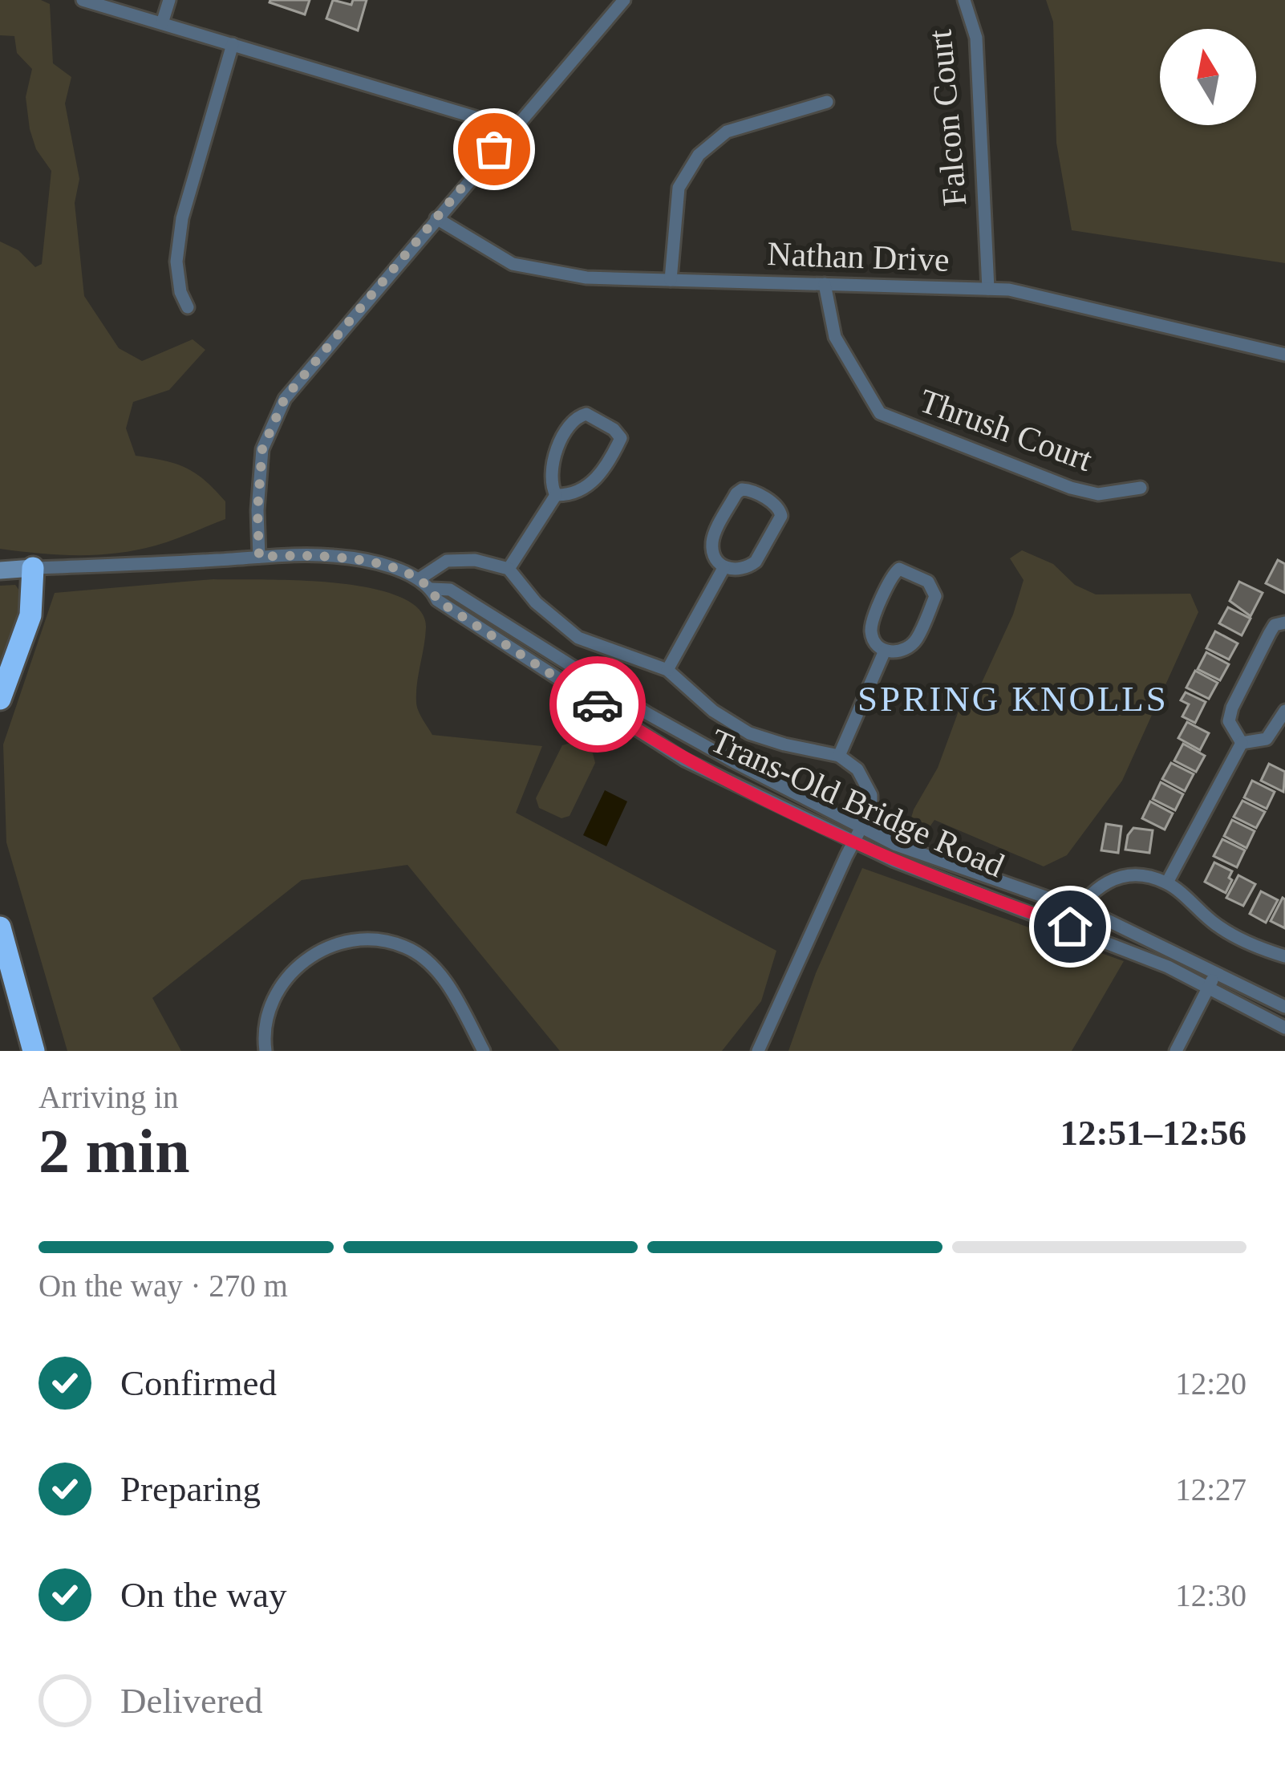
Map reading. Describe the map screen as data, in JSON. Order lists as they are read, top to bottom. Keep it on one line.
{"streets":{"street":["Falcon Court","Nathan Drive","Thrush Court","Trans-Old Bridge Road"]},"crossings":[["Falcon Court","Nathan Drive"],["Nathan Drive","Thrush Court"]],"districts":["SPRING KNOLLS"],"north":"top","page":{"heading":["2 min","Arriving in","12:51–12:56"],"bar":"On the way · 270 m","list":[["Confirmed","12:20"],["Preparing","12:27"],["On the way","12:30"],"Delivered"]}}
